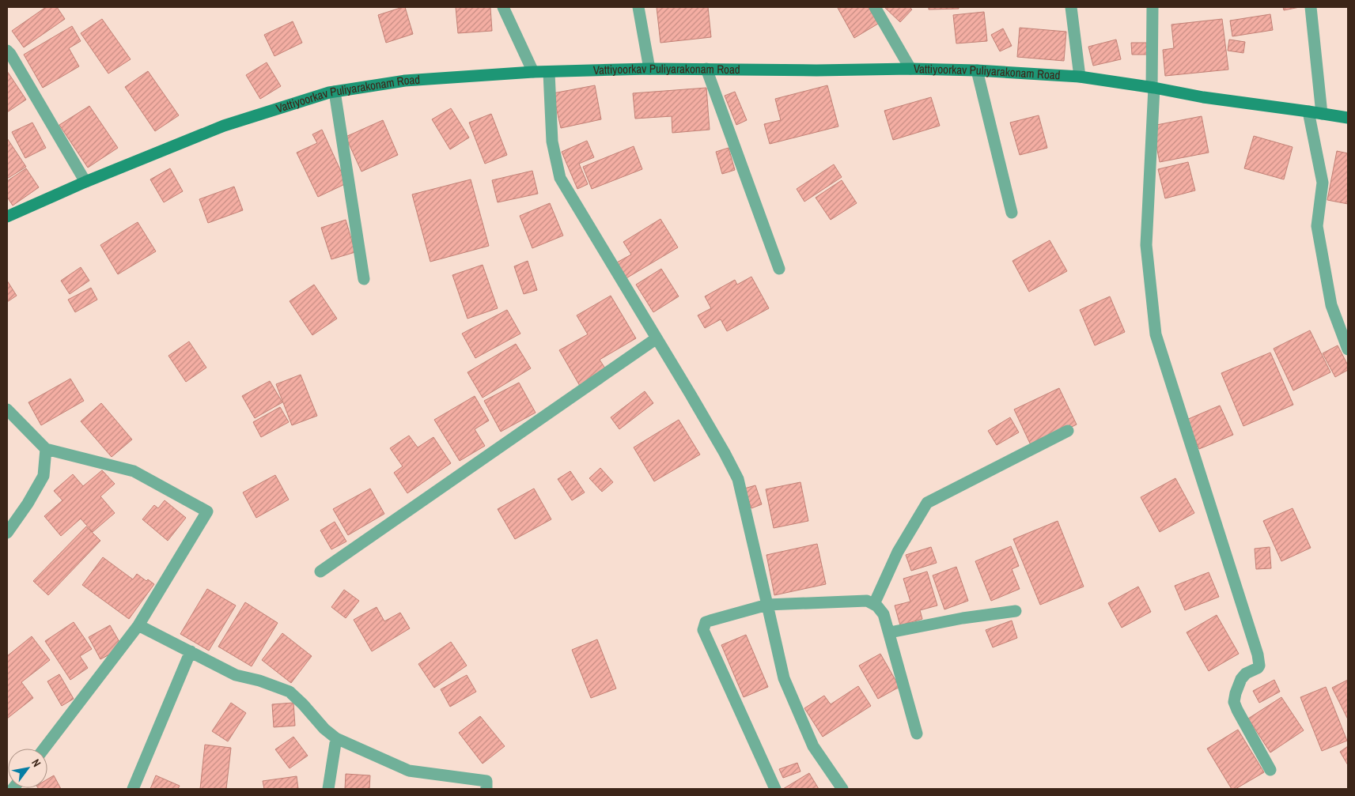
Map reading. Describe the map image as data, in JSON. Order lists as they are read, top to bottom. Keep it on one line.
{"streets":{"main road":["Vattiyoorkav Puliyarakonam Road"]},"north":"top right"}
